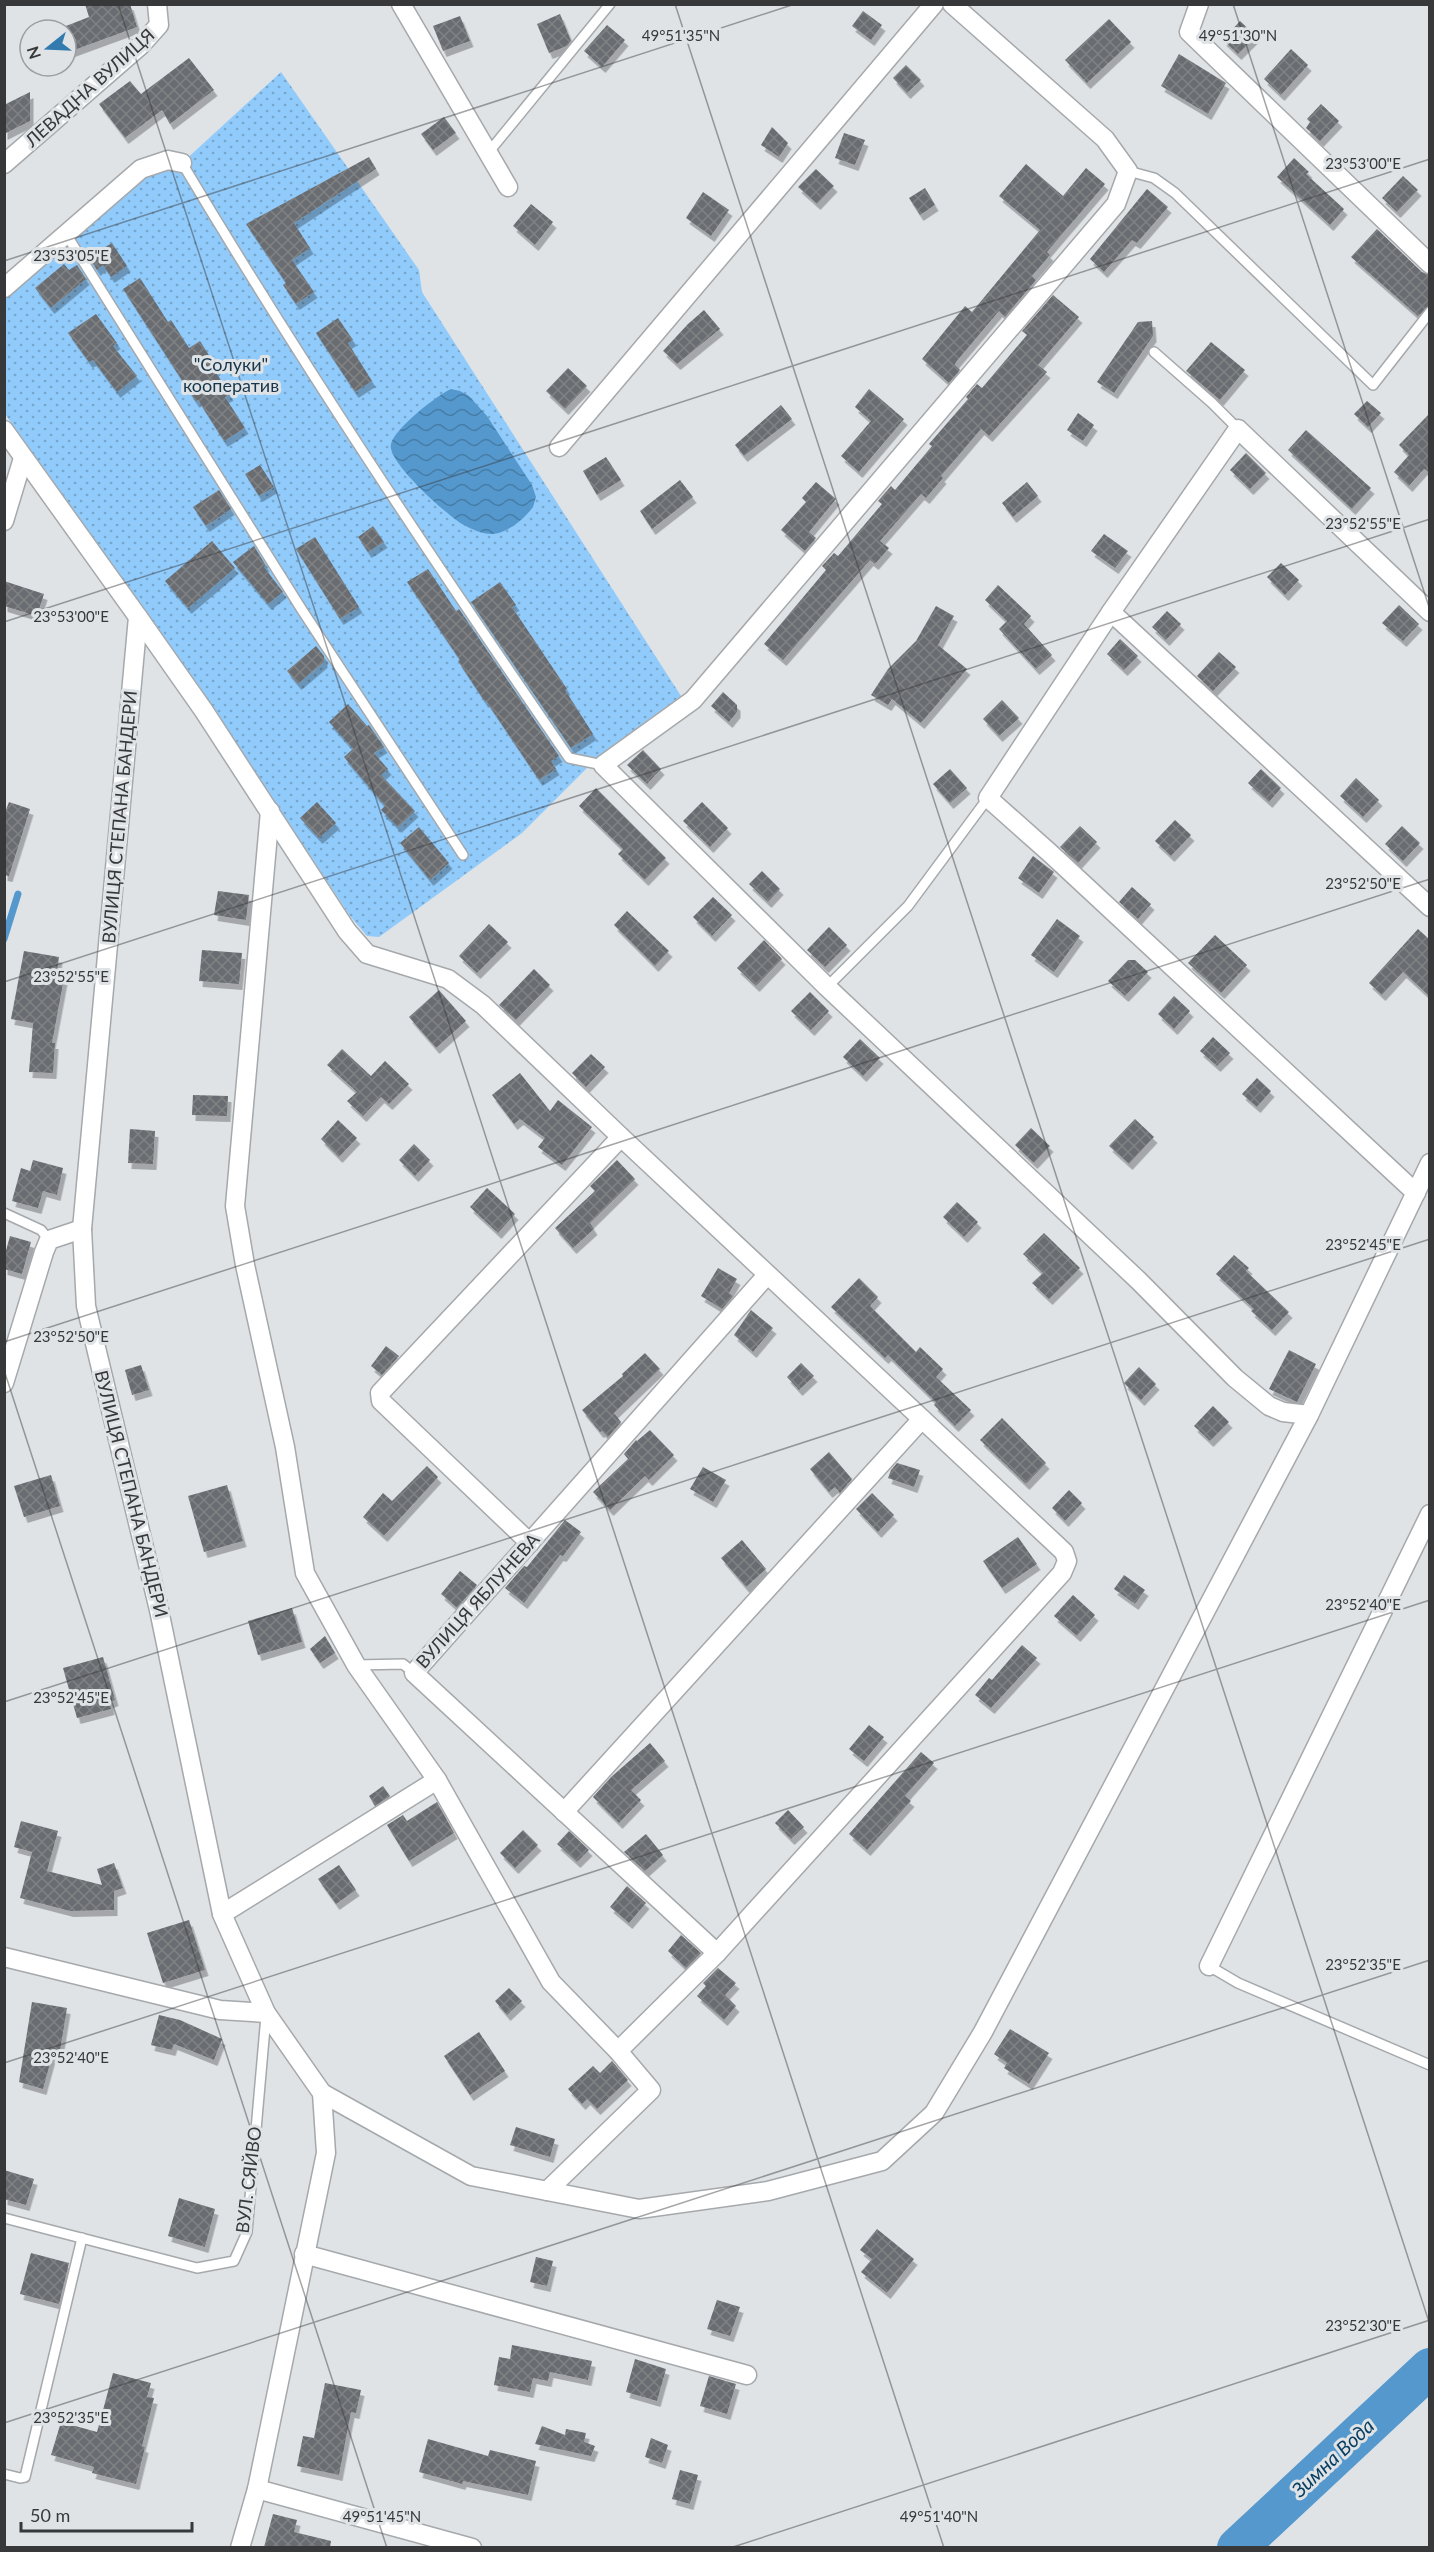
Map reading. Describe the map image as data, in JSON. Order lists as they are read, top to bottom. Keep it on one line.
{"streets":{"street":["ЛЕВАДНА ВУЛИЦЯ","ВУЛИЦЯ СТЕПАНА БАНДЕРИ","ВУЛИЦЯ ЯБЛУНЕВА"],"lane":["ВУЛ. СЯЙВО"]},"crossings":[["ВУЛИЦЯ СТЕПАНА БАНДЕРИ","ВУЛ. СЯЙВО"]],"water":["Зимна Вода"],"parks":["\"Солуки\" кооператив"],"scale_bar":"50 m","north":"left","coordinates":["49°51'35\"N","49°51'30\"N","23°53'00\"E","23°53'05\"E","23°52'55\"E","23°52'50\"E","23°52'45\"E","23°52'40\"E","23°52'35\"E","23°52'30\"E","49°51'45\"N","49°51'40\"N"]}
